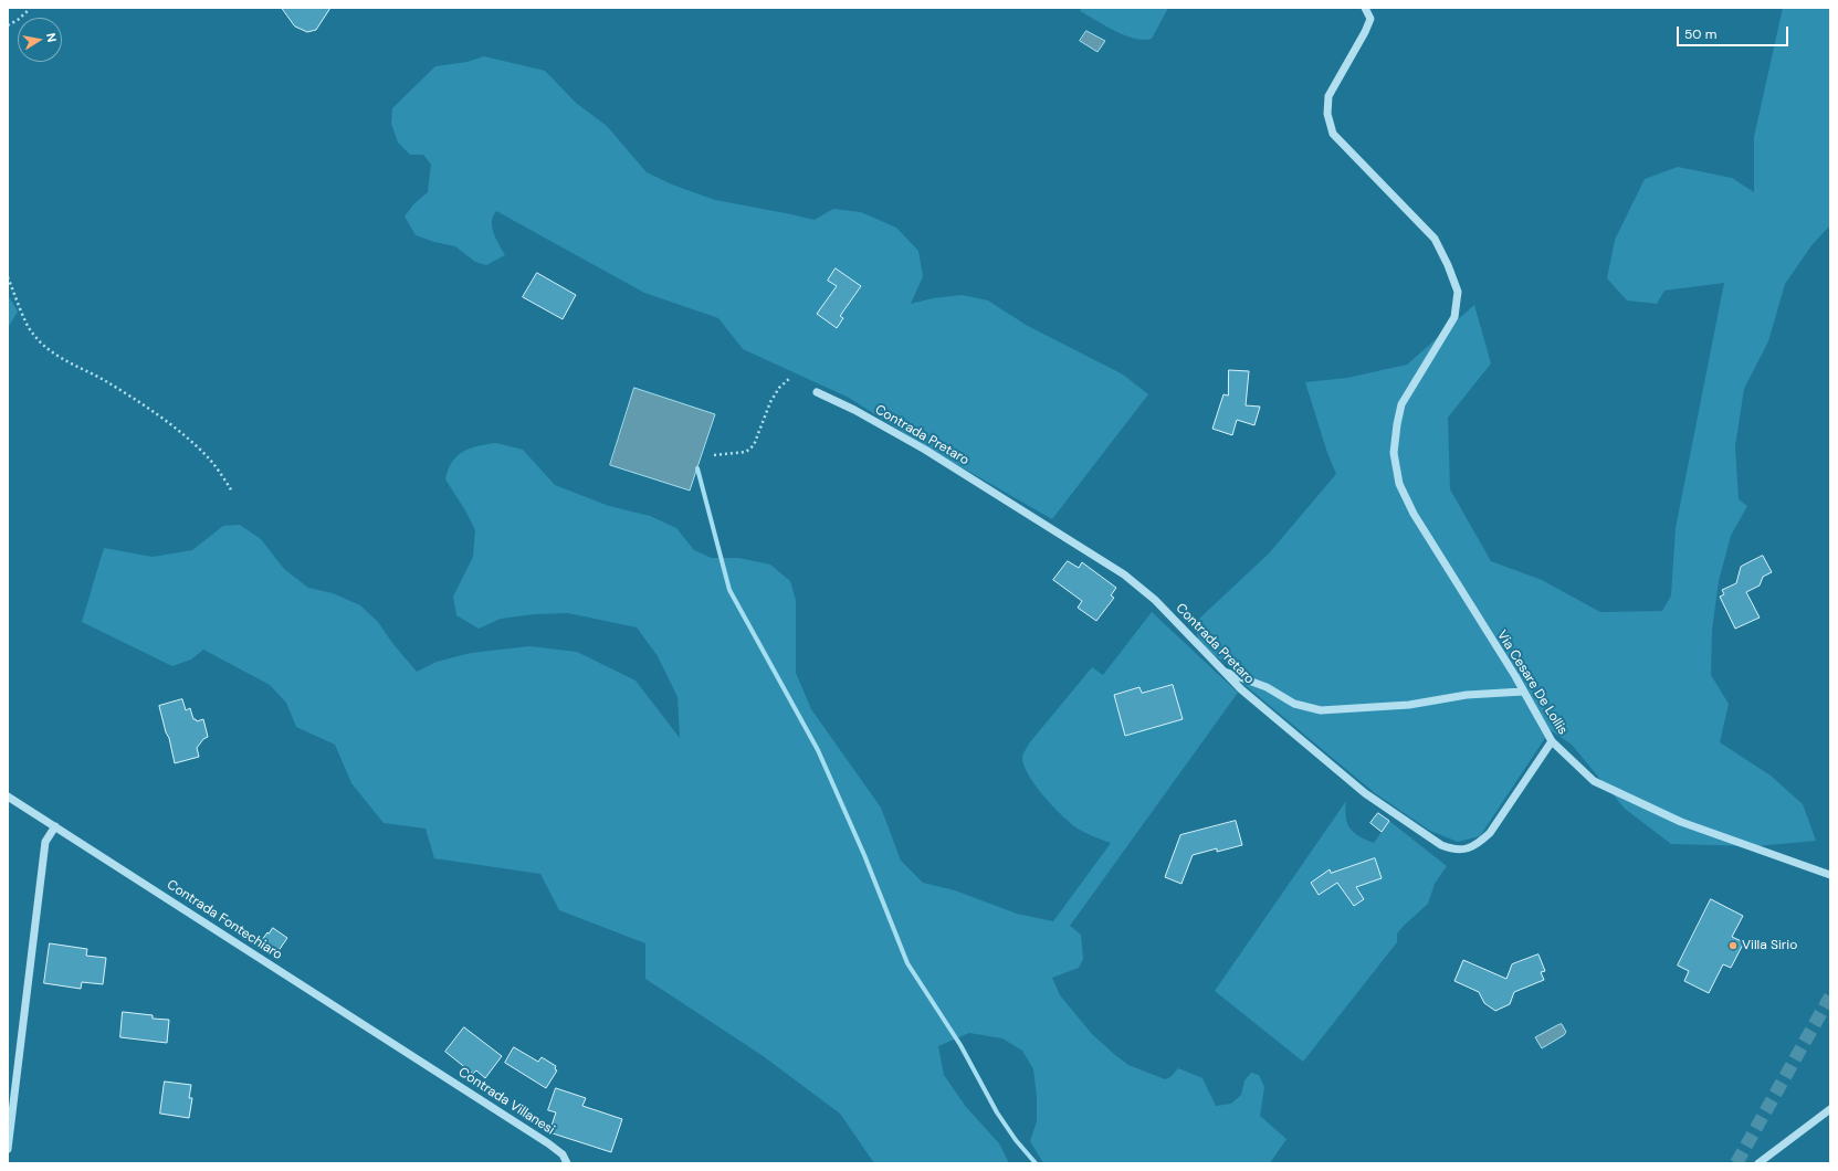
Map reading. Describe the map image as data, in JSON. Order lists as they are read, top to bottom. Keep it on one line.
{"streets":{"street":["Contrada Pretaro","Via Cesare De Lollis","Contrada Fontechiaro","Contrada Villanesi"]},"crossings":[["Contrada Pretaro","Via Cesare De Lollis"],["Contrada Fontechiaro","Contrada Villanesi"]],"places":["Villa Sirio"],"scale_bar":"50 m","north":"right"}
